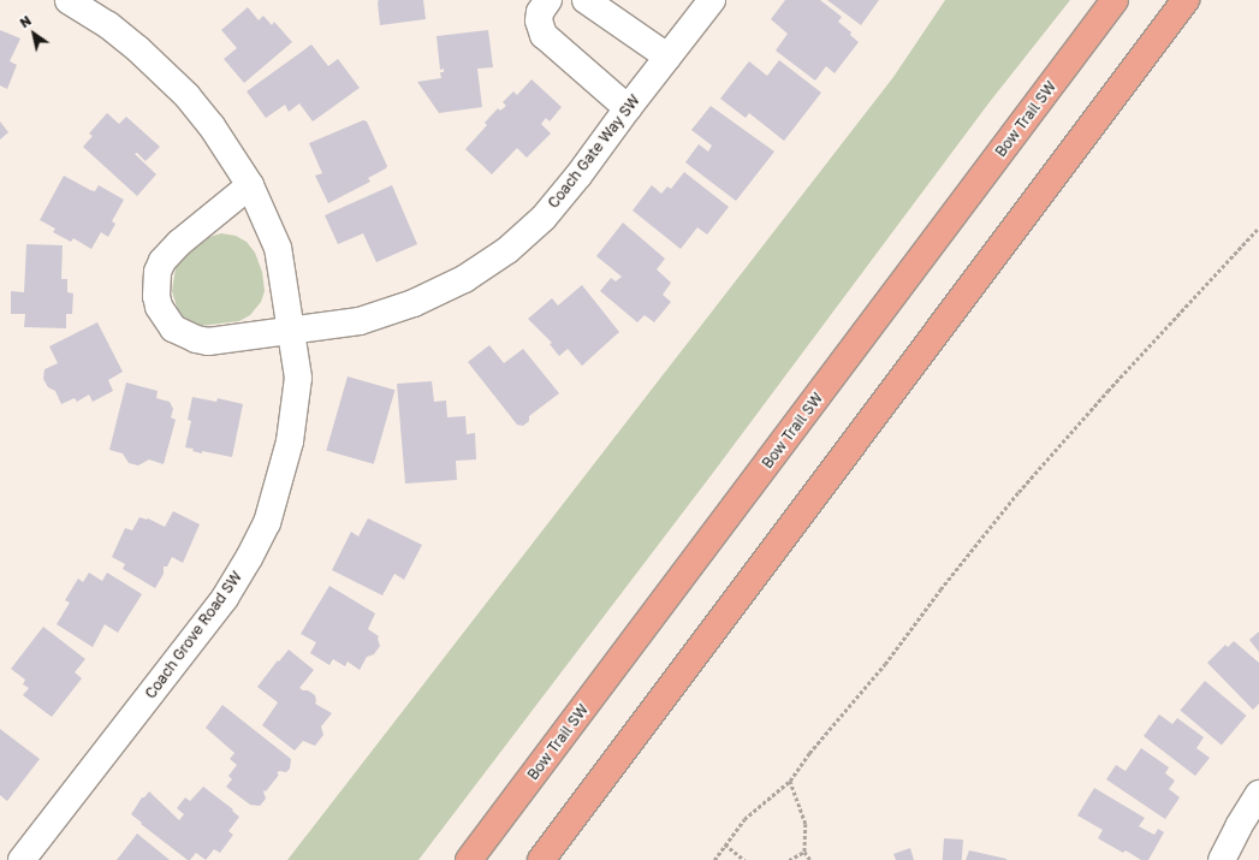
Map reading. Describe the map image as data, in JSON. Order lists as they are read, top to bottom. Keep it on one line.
{"streets":{"main road":["Bow Trail SW"],"street":["Coach Gate Way SW","Coach Grove Road SW"]},"crossings":[["Coach Gate Way SW","Coach Grove Road SW"]],"north":"top left"}
